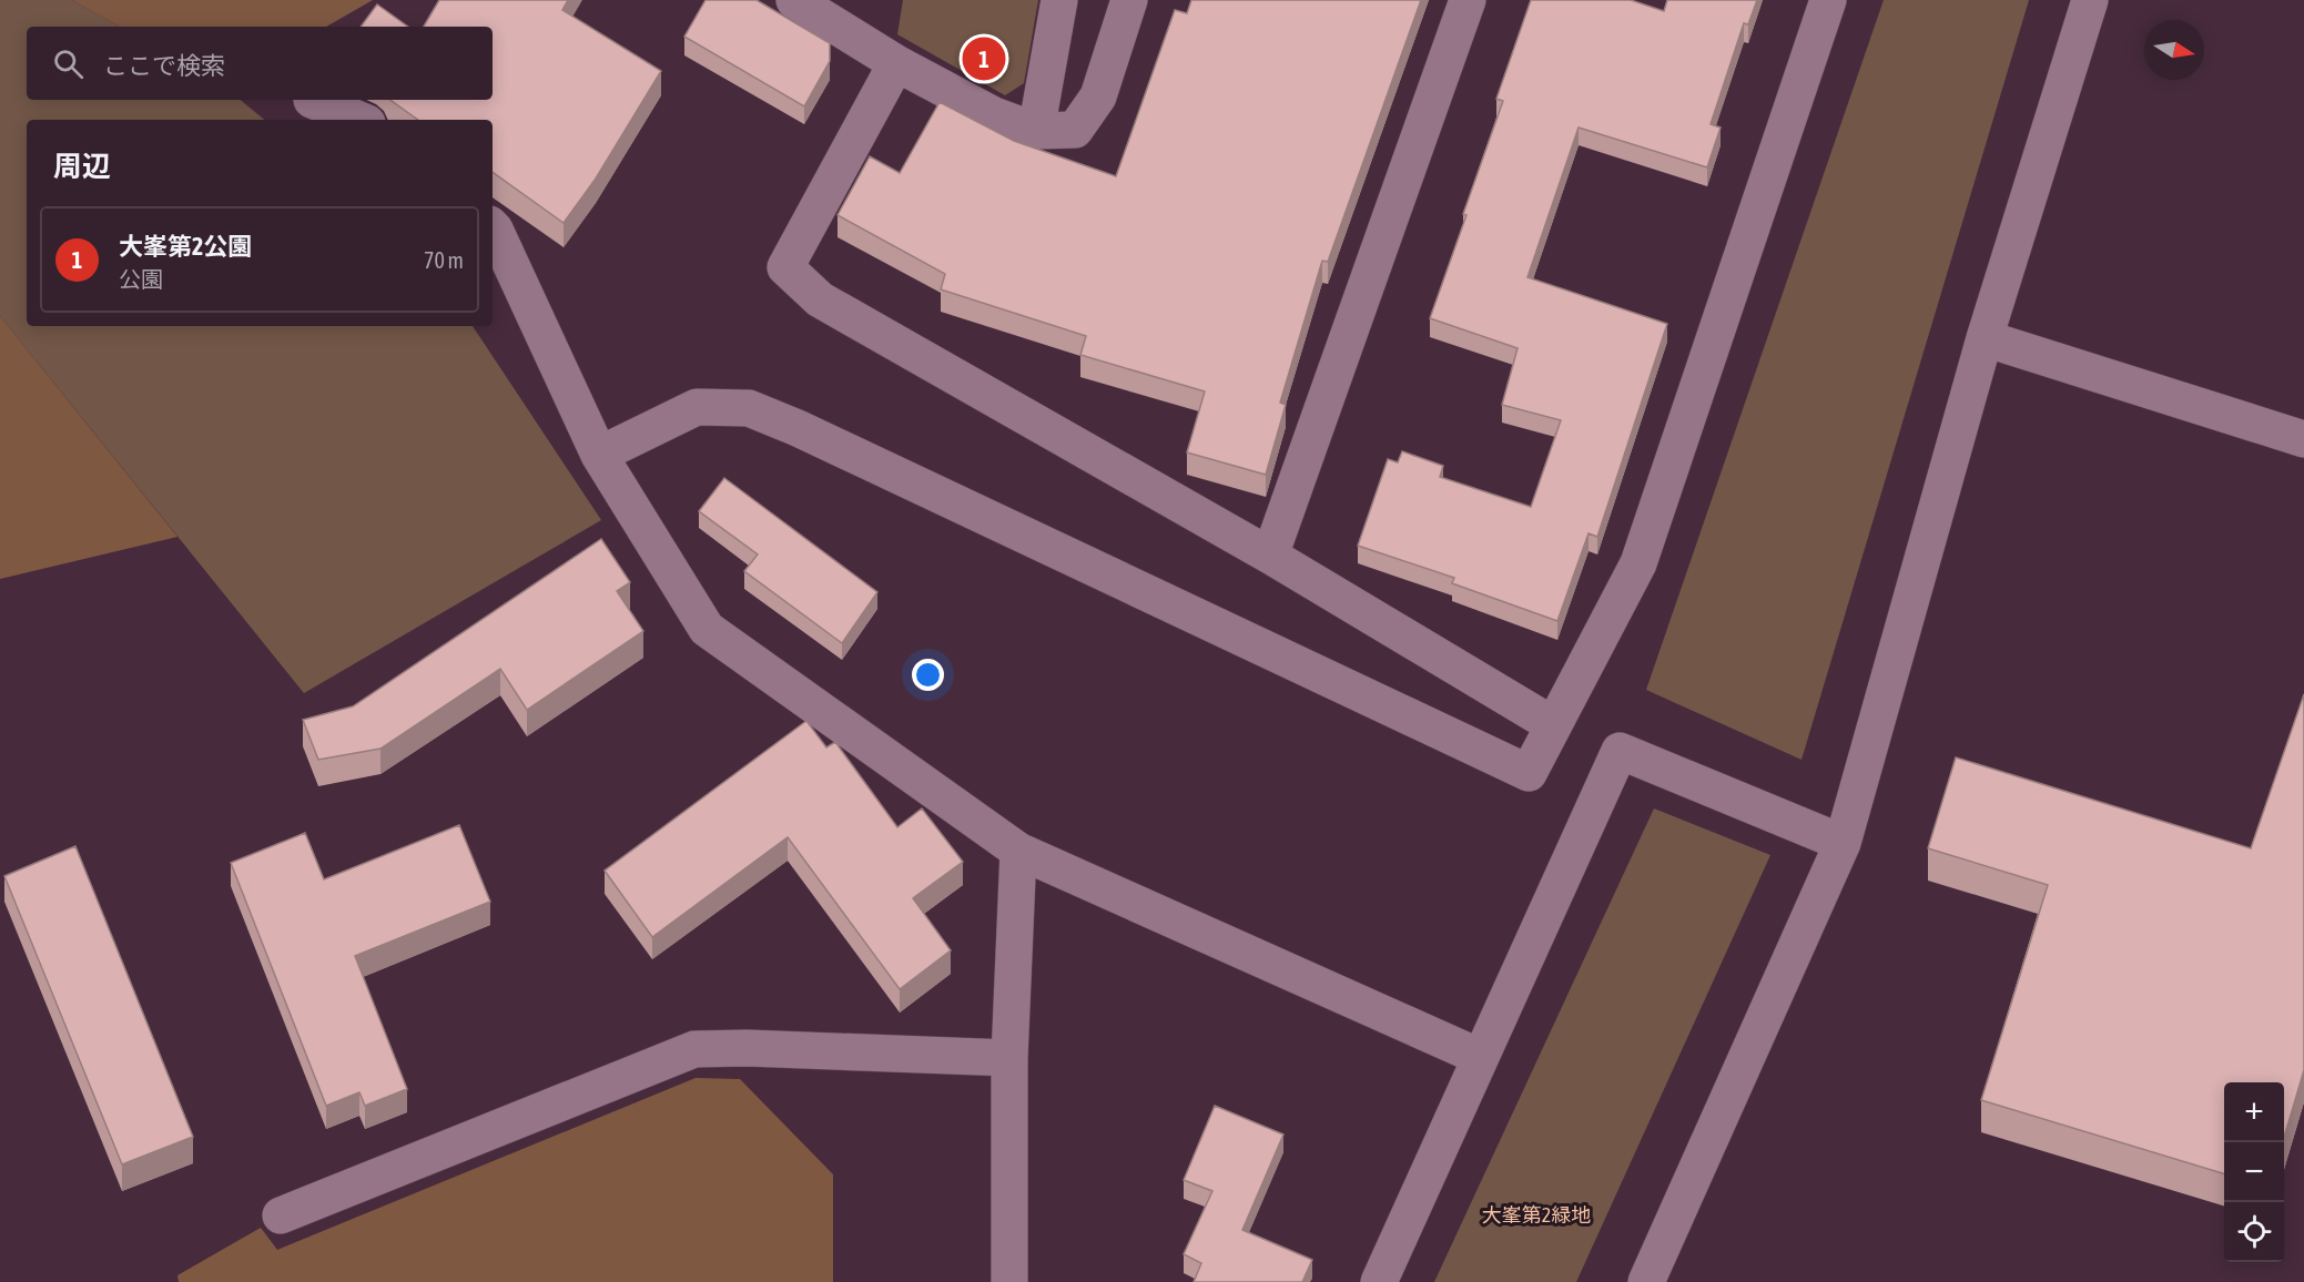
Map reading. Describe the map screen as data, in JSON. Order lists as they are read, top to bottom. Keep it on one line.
{"parks":["大峯第2緑地"],"north":"right","page":{"search":"ここで検索","pins":"1","heading":"周辺","list":[{"mark":"1","name":"大峯第2公園","note":"公園","value":"70 m"}],"map_buttons":["+","−"]}}
